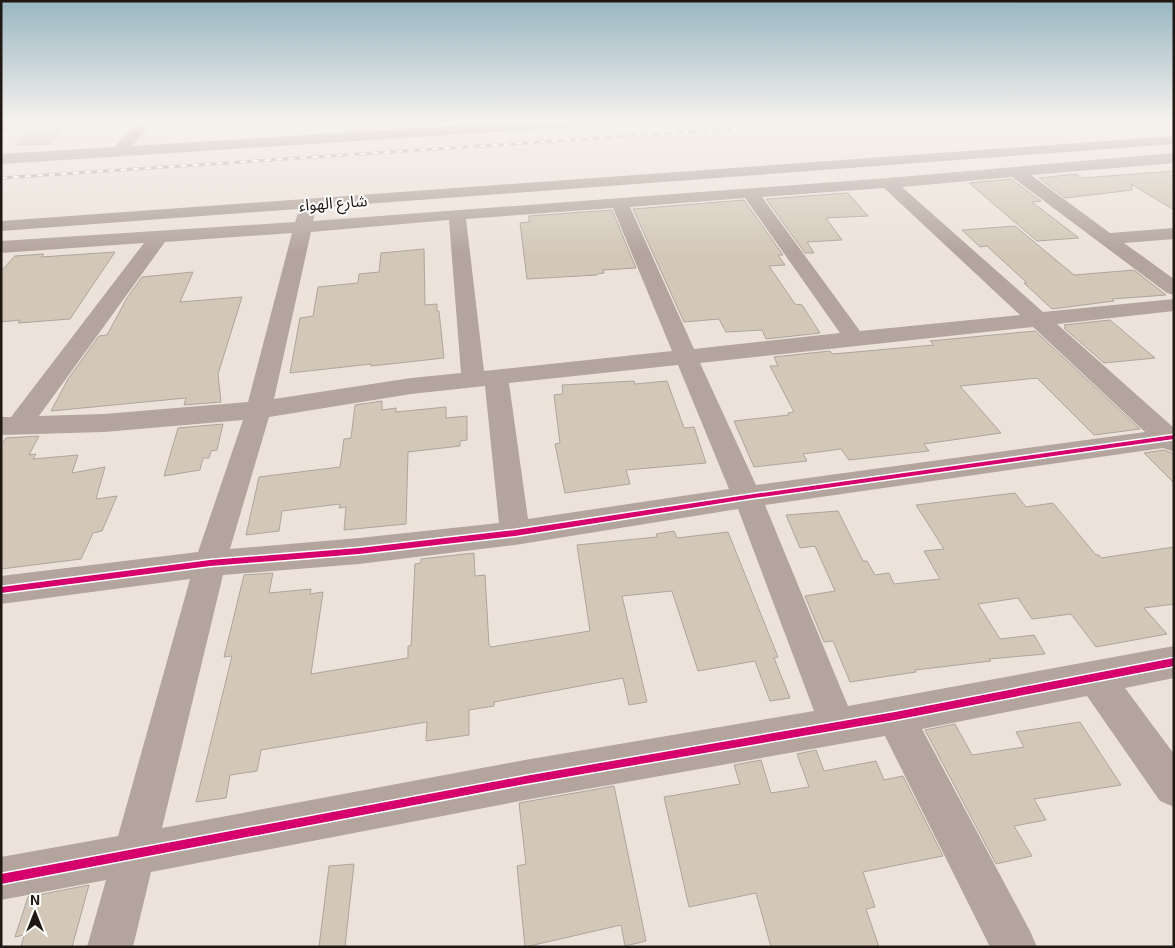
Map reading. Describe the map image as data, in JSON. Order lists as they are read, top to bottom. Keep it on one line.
{"streets":{"highway":["شارع الهواء"]},"north":"top"}
